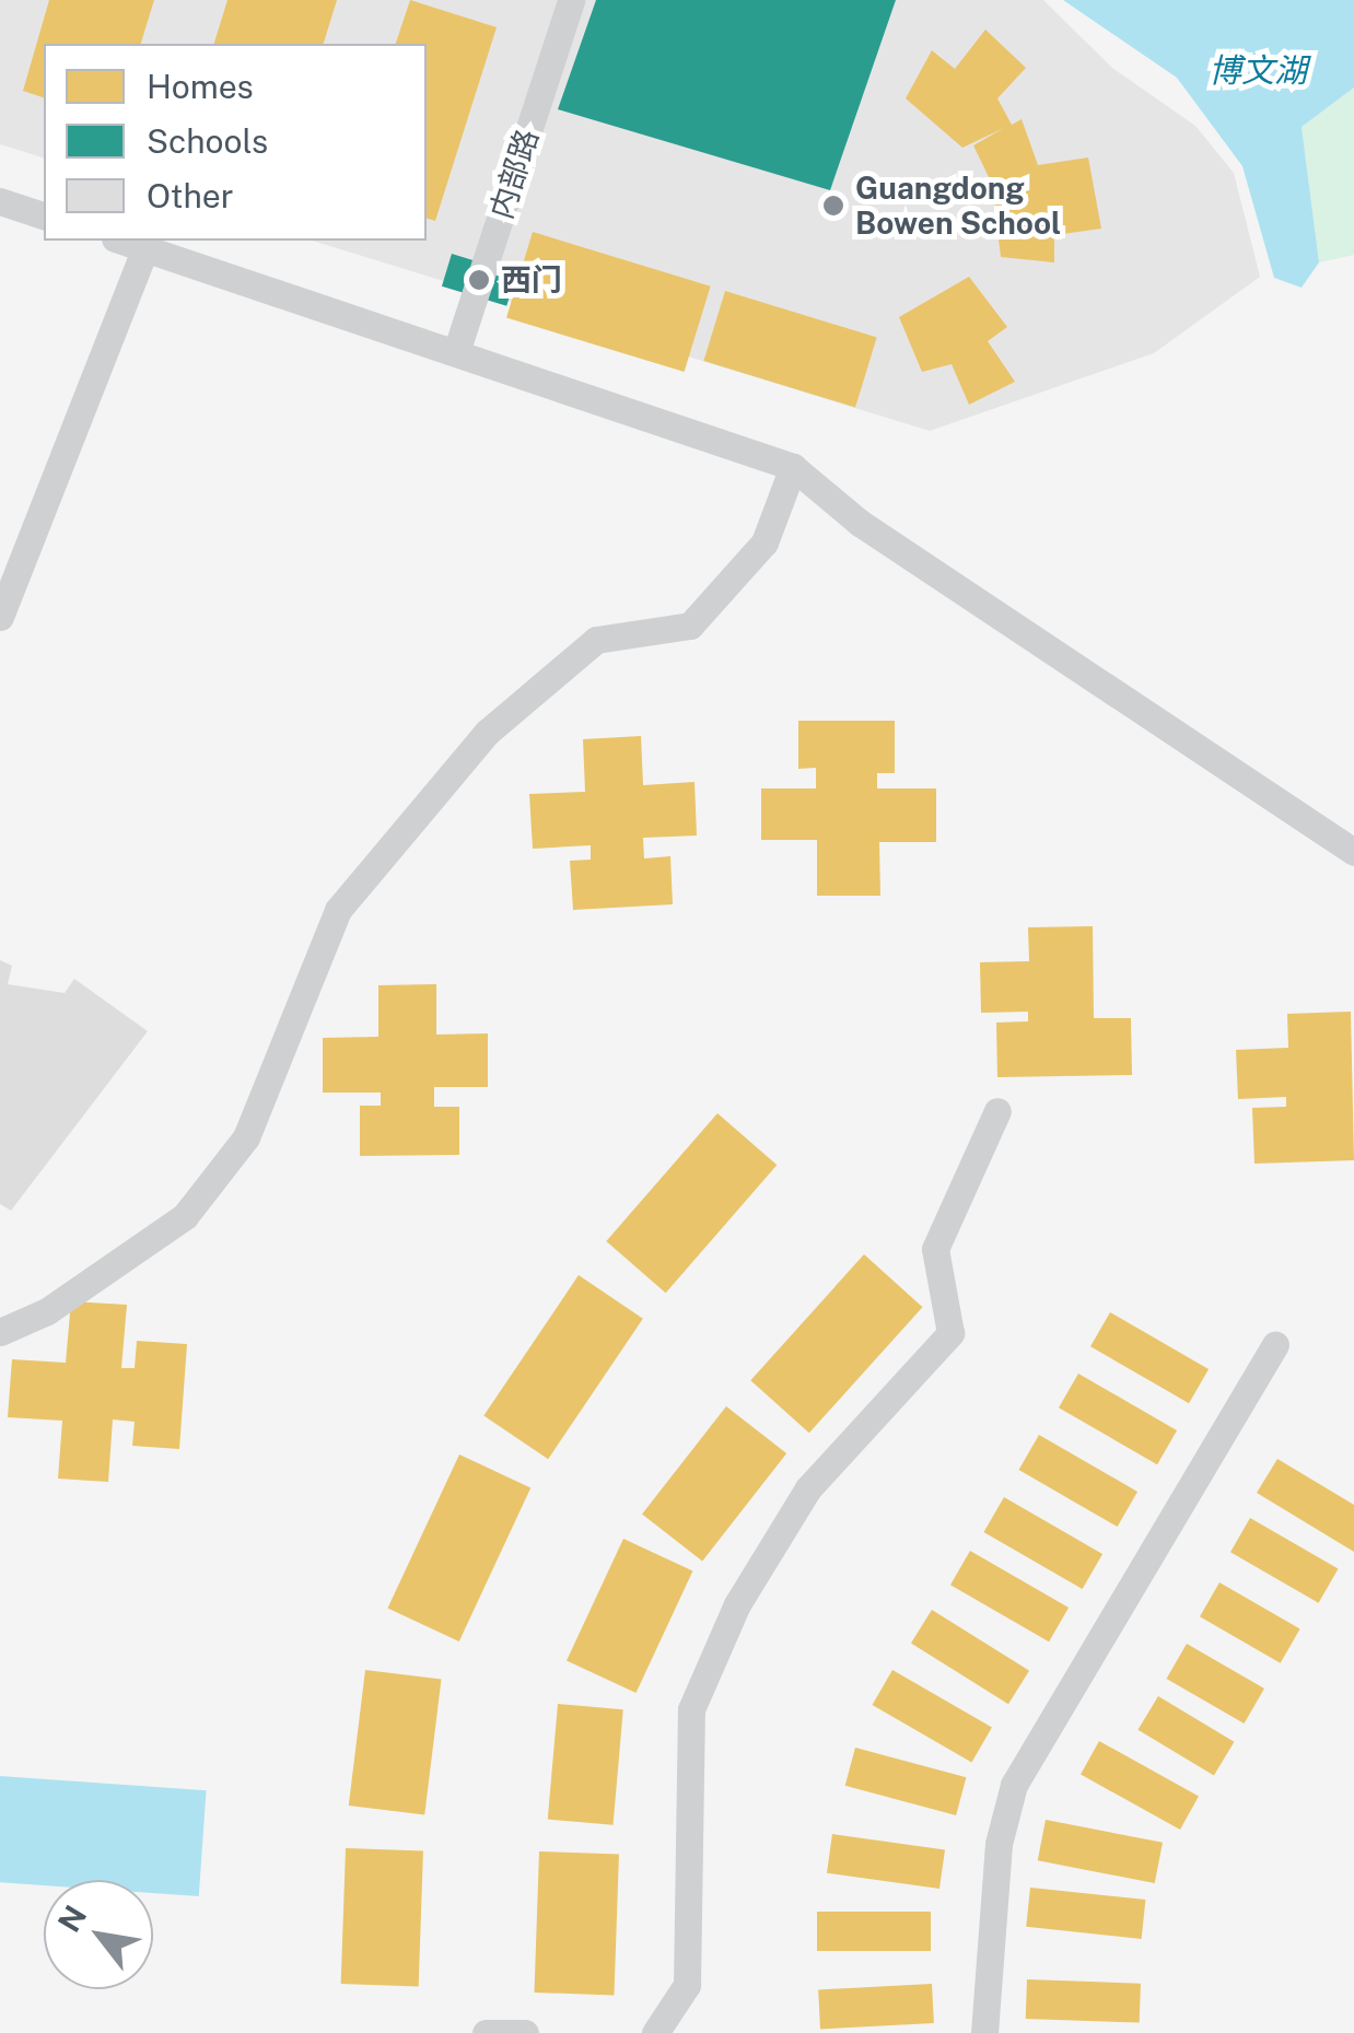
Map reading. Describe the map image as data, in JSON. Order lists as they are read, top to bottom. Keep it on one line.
{"streets":{"street":["内部路"]},"water":["博文湖"],"places":["Guangdong Bowen School","西门"],"legend":["Homes","Schools","Other"],"north":"top left"}
